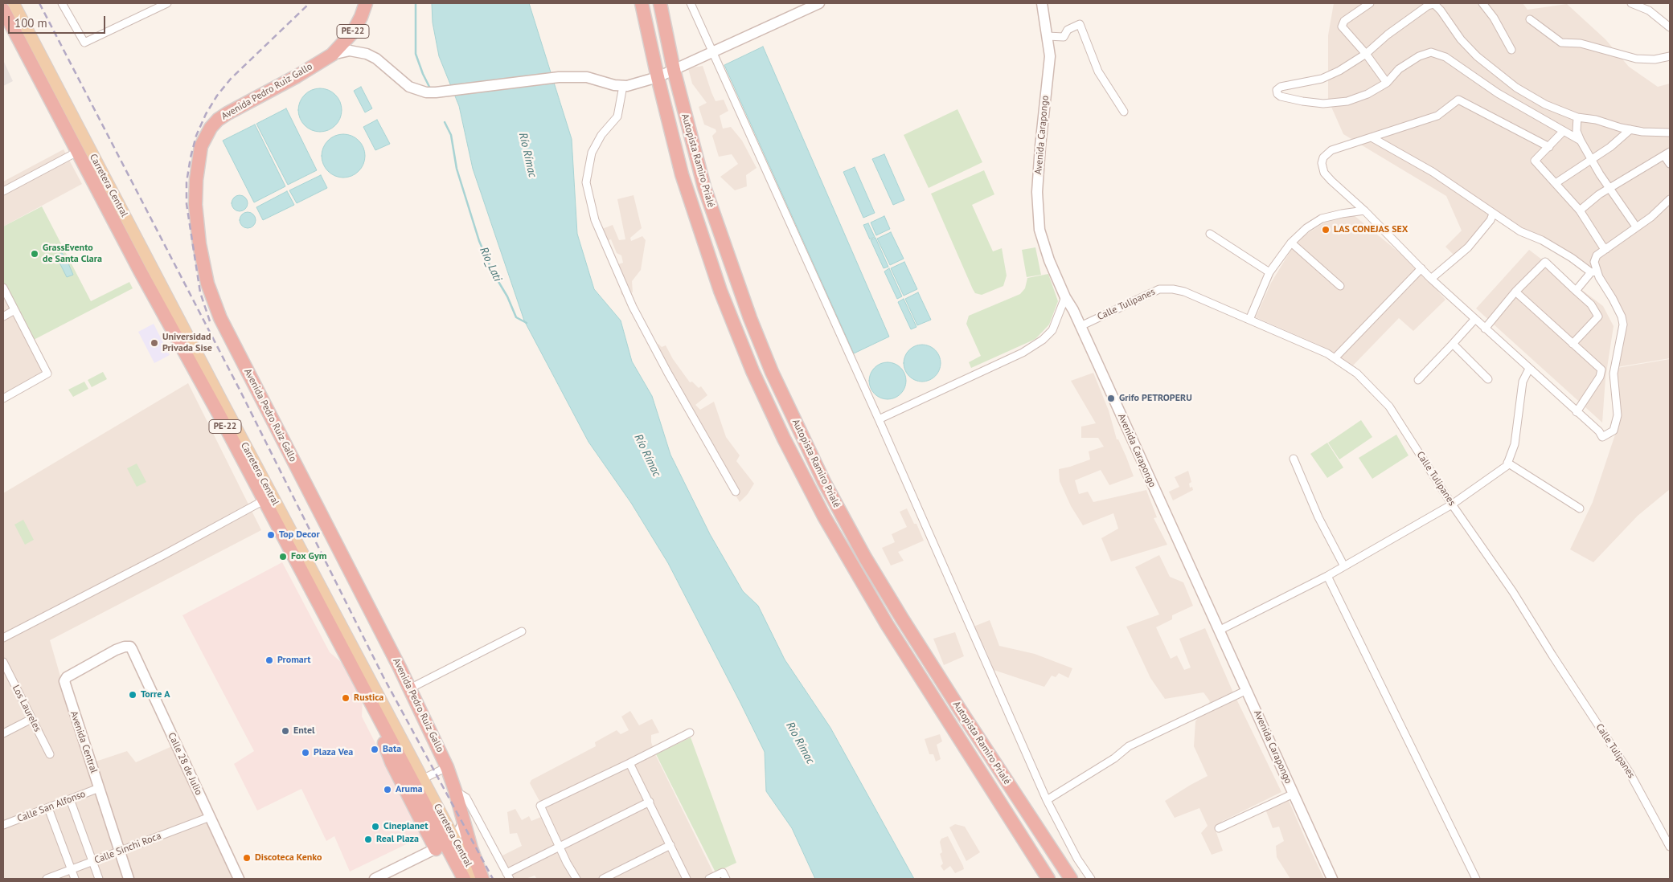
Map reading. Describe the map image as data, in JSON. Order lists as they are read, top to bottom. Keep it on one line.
{"streets":{"highway":["PE-22","Avenida Pedro Ruiz Gallo","Autopista Ramiro Prialé","Carretera Central"],"street":["Avenida Carapongo","Calle Tulipanes","Los Laureles","Avenida Central","Calle 28 de Julio","Calle San Alfonso","Calle Sinchi Roca"]},"crossings":[["Avenida Carapongo","Calle Tulipanes"],["Avenida Central","Calle 28 de Julio"],["Avenida Central","Calle San Alfonso"],["Avenida Central","Calle Sinchi Roca"],["Calle 28 de Julio","Calle Sinchi Roca"]],"water":["Río Rímac","Rio_Lati"],"places":["LAS CONEJAS SEX","GrassEvento de Santa Clara","Universidad Privada Sise","Grifo PETROPERU","Top Decor","Fox Gym","Promart","Torre A","Rustica","Entel","Bata","Plaza Vea","Aruma","Cineplanet","Real Plaza","Discoteca Kenko"],"scale_bar":"100 m"}
